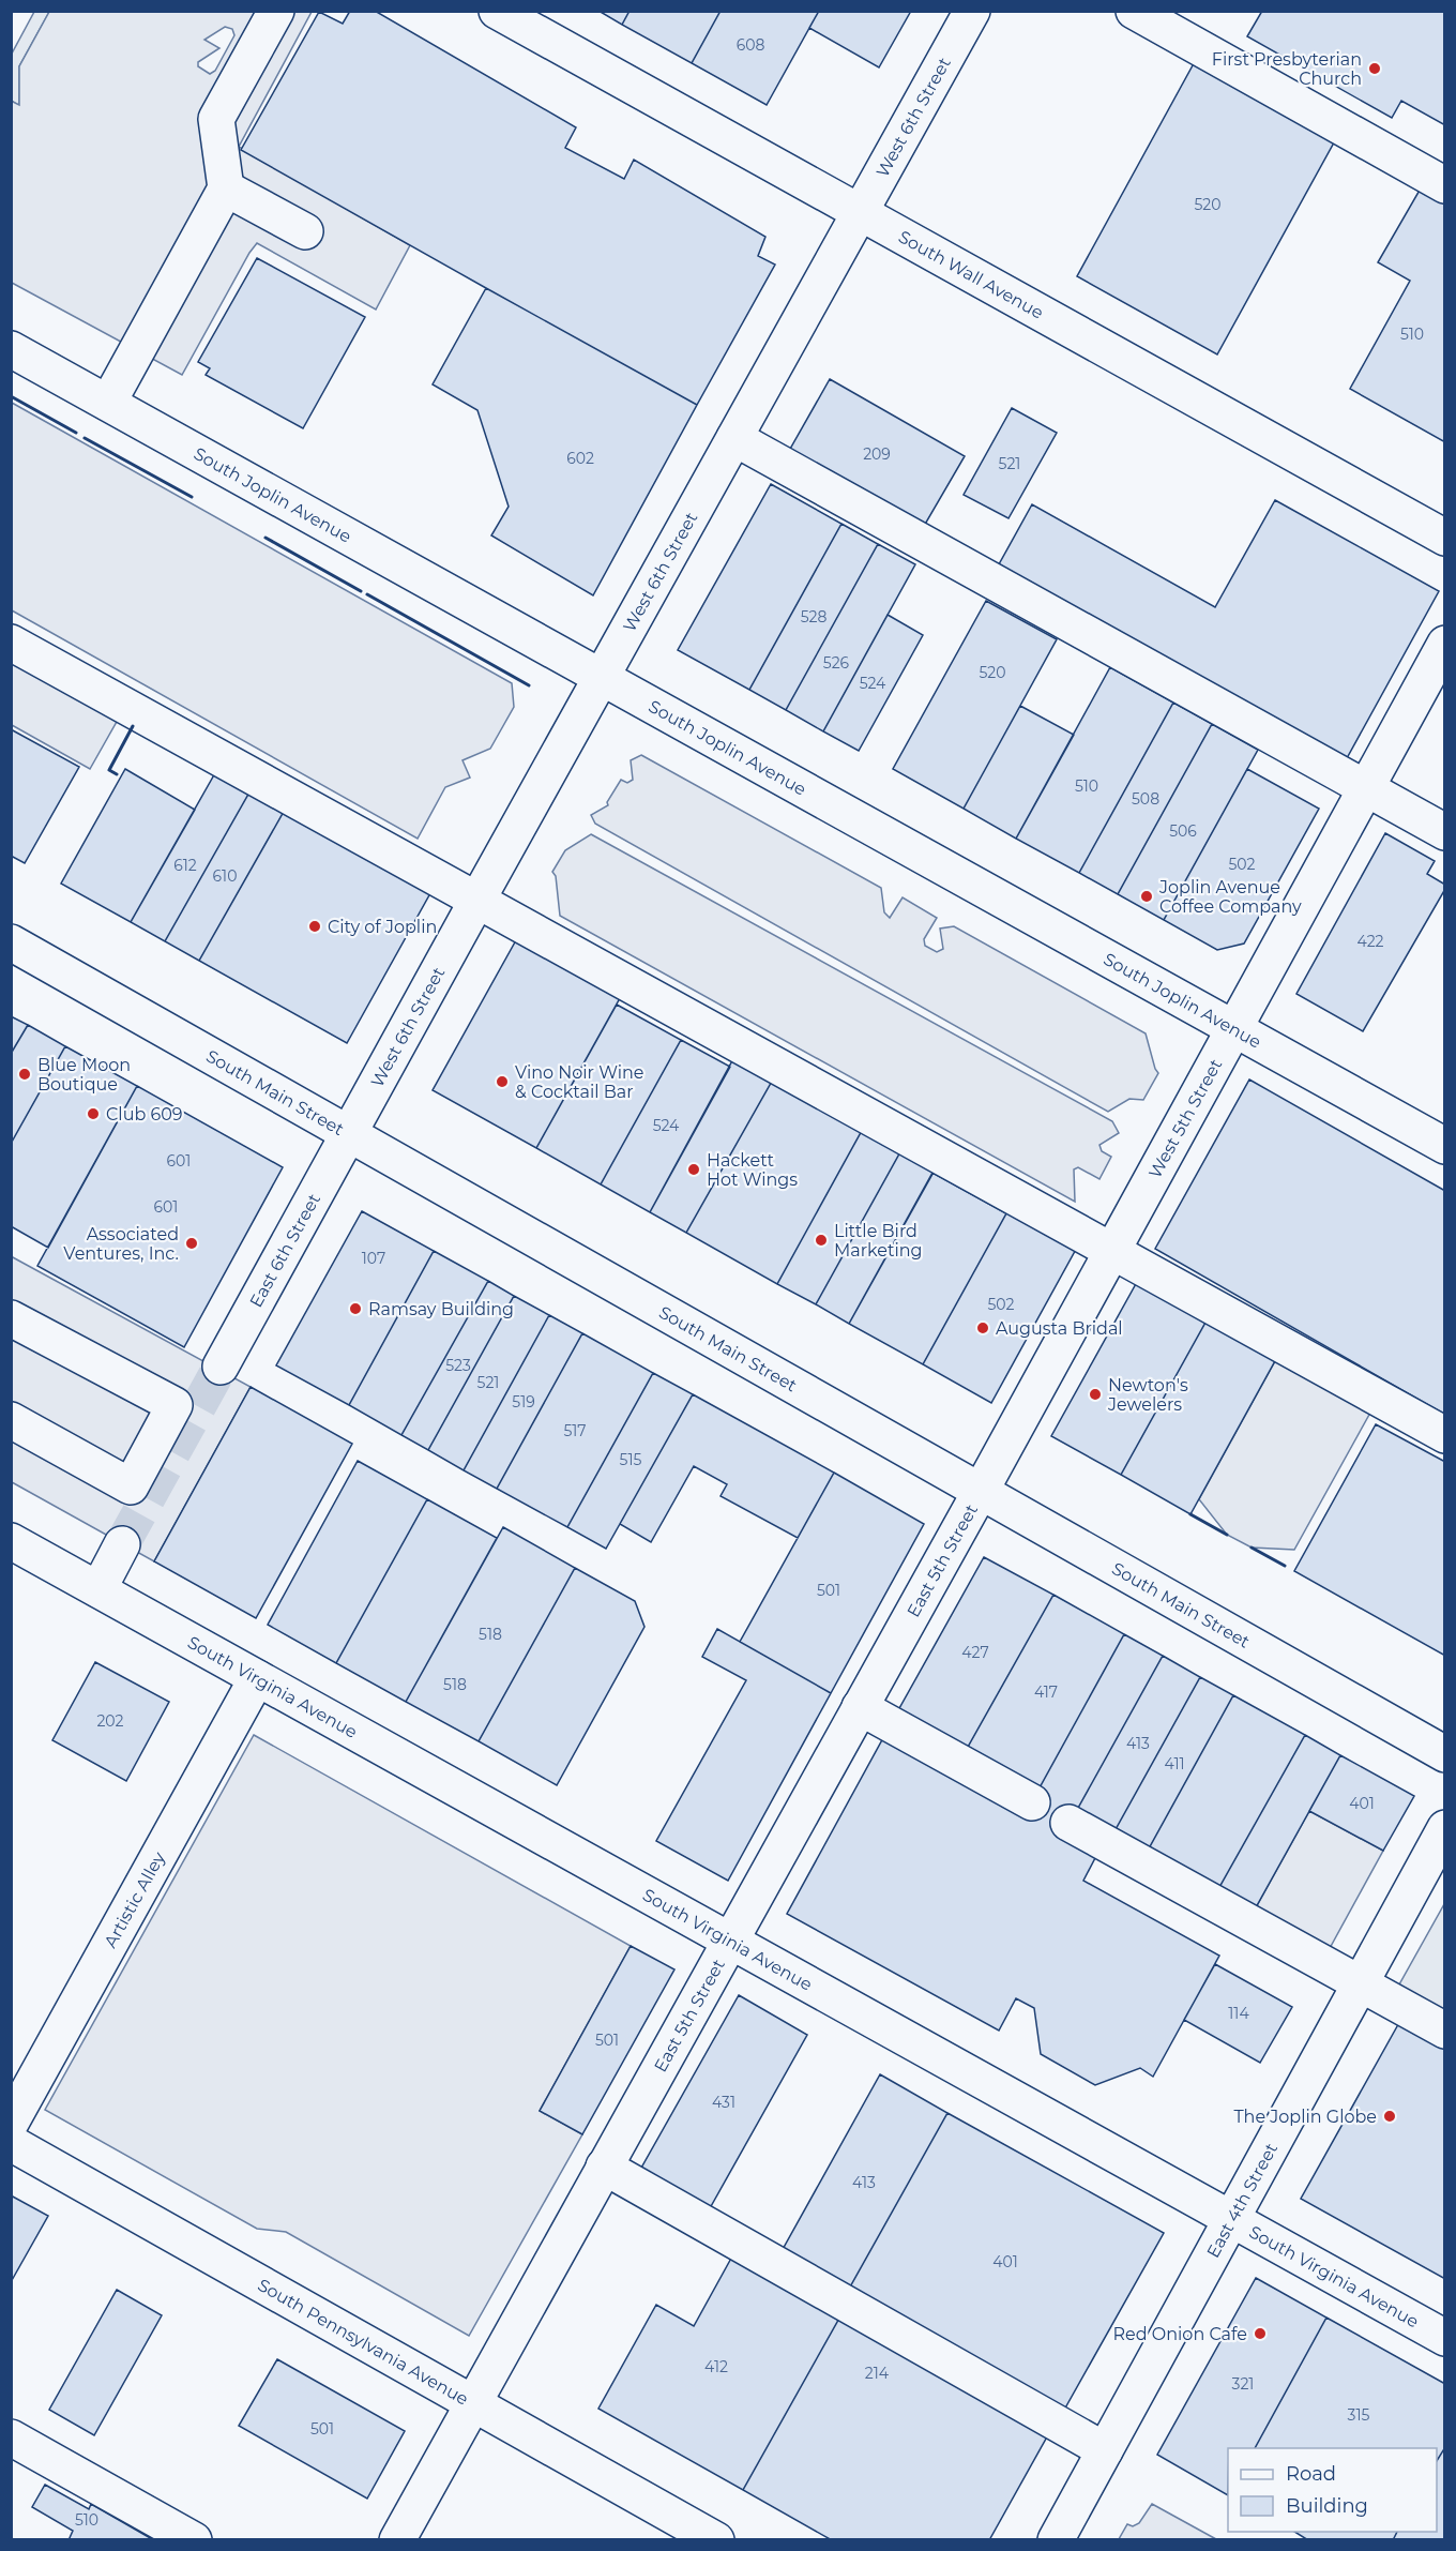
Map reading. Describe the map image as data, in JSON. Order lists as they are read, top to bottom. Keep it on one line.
{"streets":{"street":["West 6th Street","South Wall Avenue","South Joplin Avenue","South Main Street","West 5th Street","East 6th Street","East 5th Street","South Virginia Avenue","Artistic Alley","East 4th Street","South Pennsylvania Avenue"]},"crossings":[["West 6th Street","South Wall Avenue"],["West 6th Street","South Joplin Avenue"],["West 6th Street","South Main Street"],["West 6th Street","East 6th Street"],["South Joplin Avenue","West 5th Street"],["South Main Street","West 5th Street"],["South Main Street","East 6th Street"],["South Main Street","East 5th Street"],["West 5th Street","East 5th Street"],["East 5th Street","South Virginia Avenue"],["East 5th Street","South Pennsylvania Avenue"],["South Virginia Avenue","Artistic Alley"],["South Virginia Avenue","East 4th Street"]],"places":["First Presbyterian Church","Joplin Avenue Coffee Company","City of Joplin","Blue Moon Boutique","Vino Noir Wine & Cocktail Bar","Club 609","Hackett Hot Wings","Little Bird Marketing","Associated Ventures, Inc.","Ramsay Building","Augusta Bridal","Newton's Jewelers","The Joplin Globe","Red Onion Cafe"],"house_numbers":["608","520","510","209","602","521","528","526","520","524","510","508","506","502","612","610","422","524","601","601","107","502","523","521","519","517","515","501","518","427","518","417","202","413","411","401","114","501","431","413","401","412","214","321","315","501","510"],"legend":["Road","Building"]}
